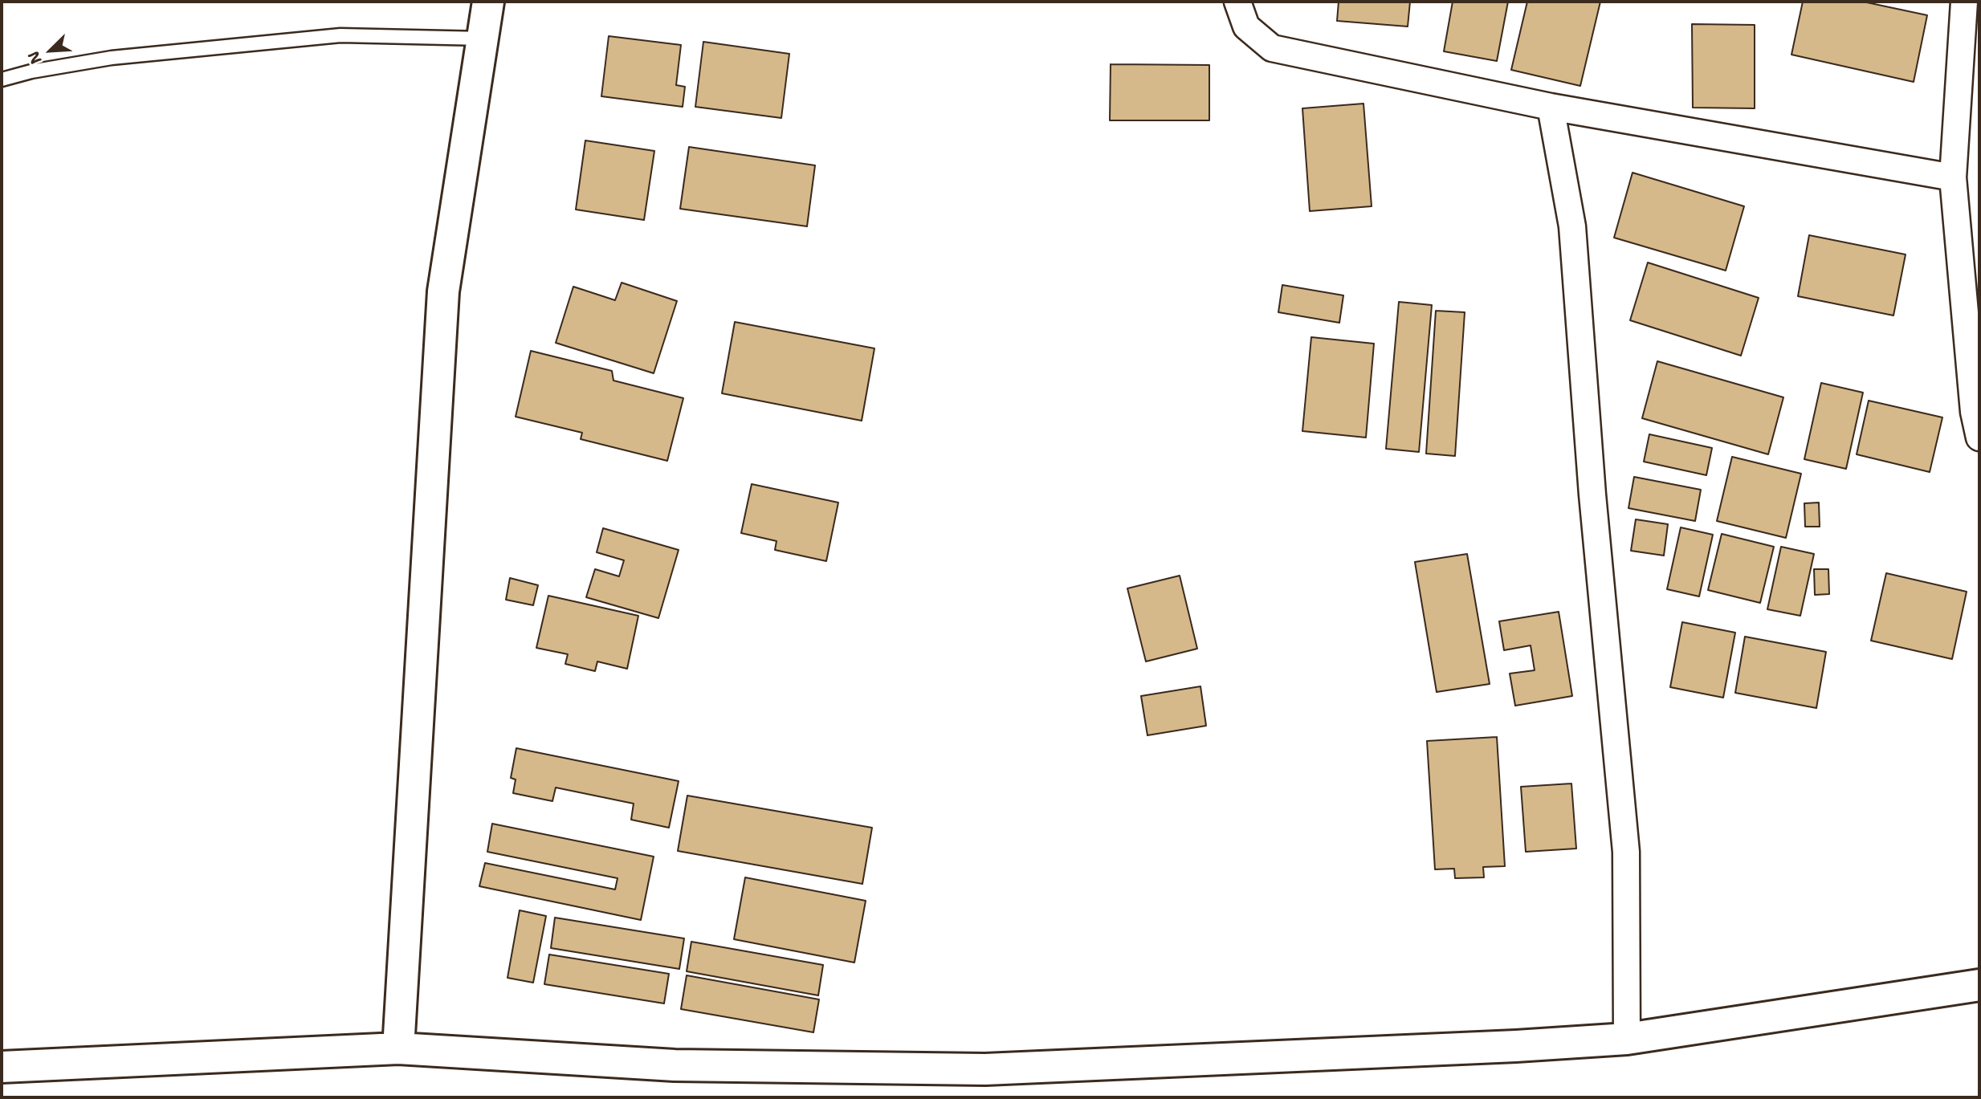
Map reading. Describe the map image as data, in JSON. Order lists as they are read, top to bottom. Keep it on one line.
{"north":"bottom left"}
